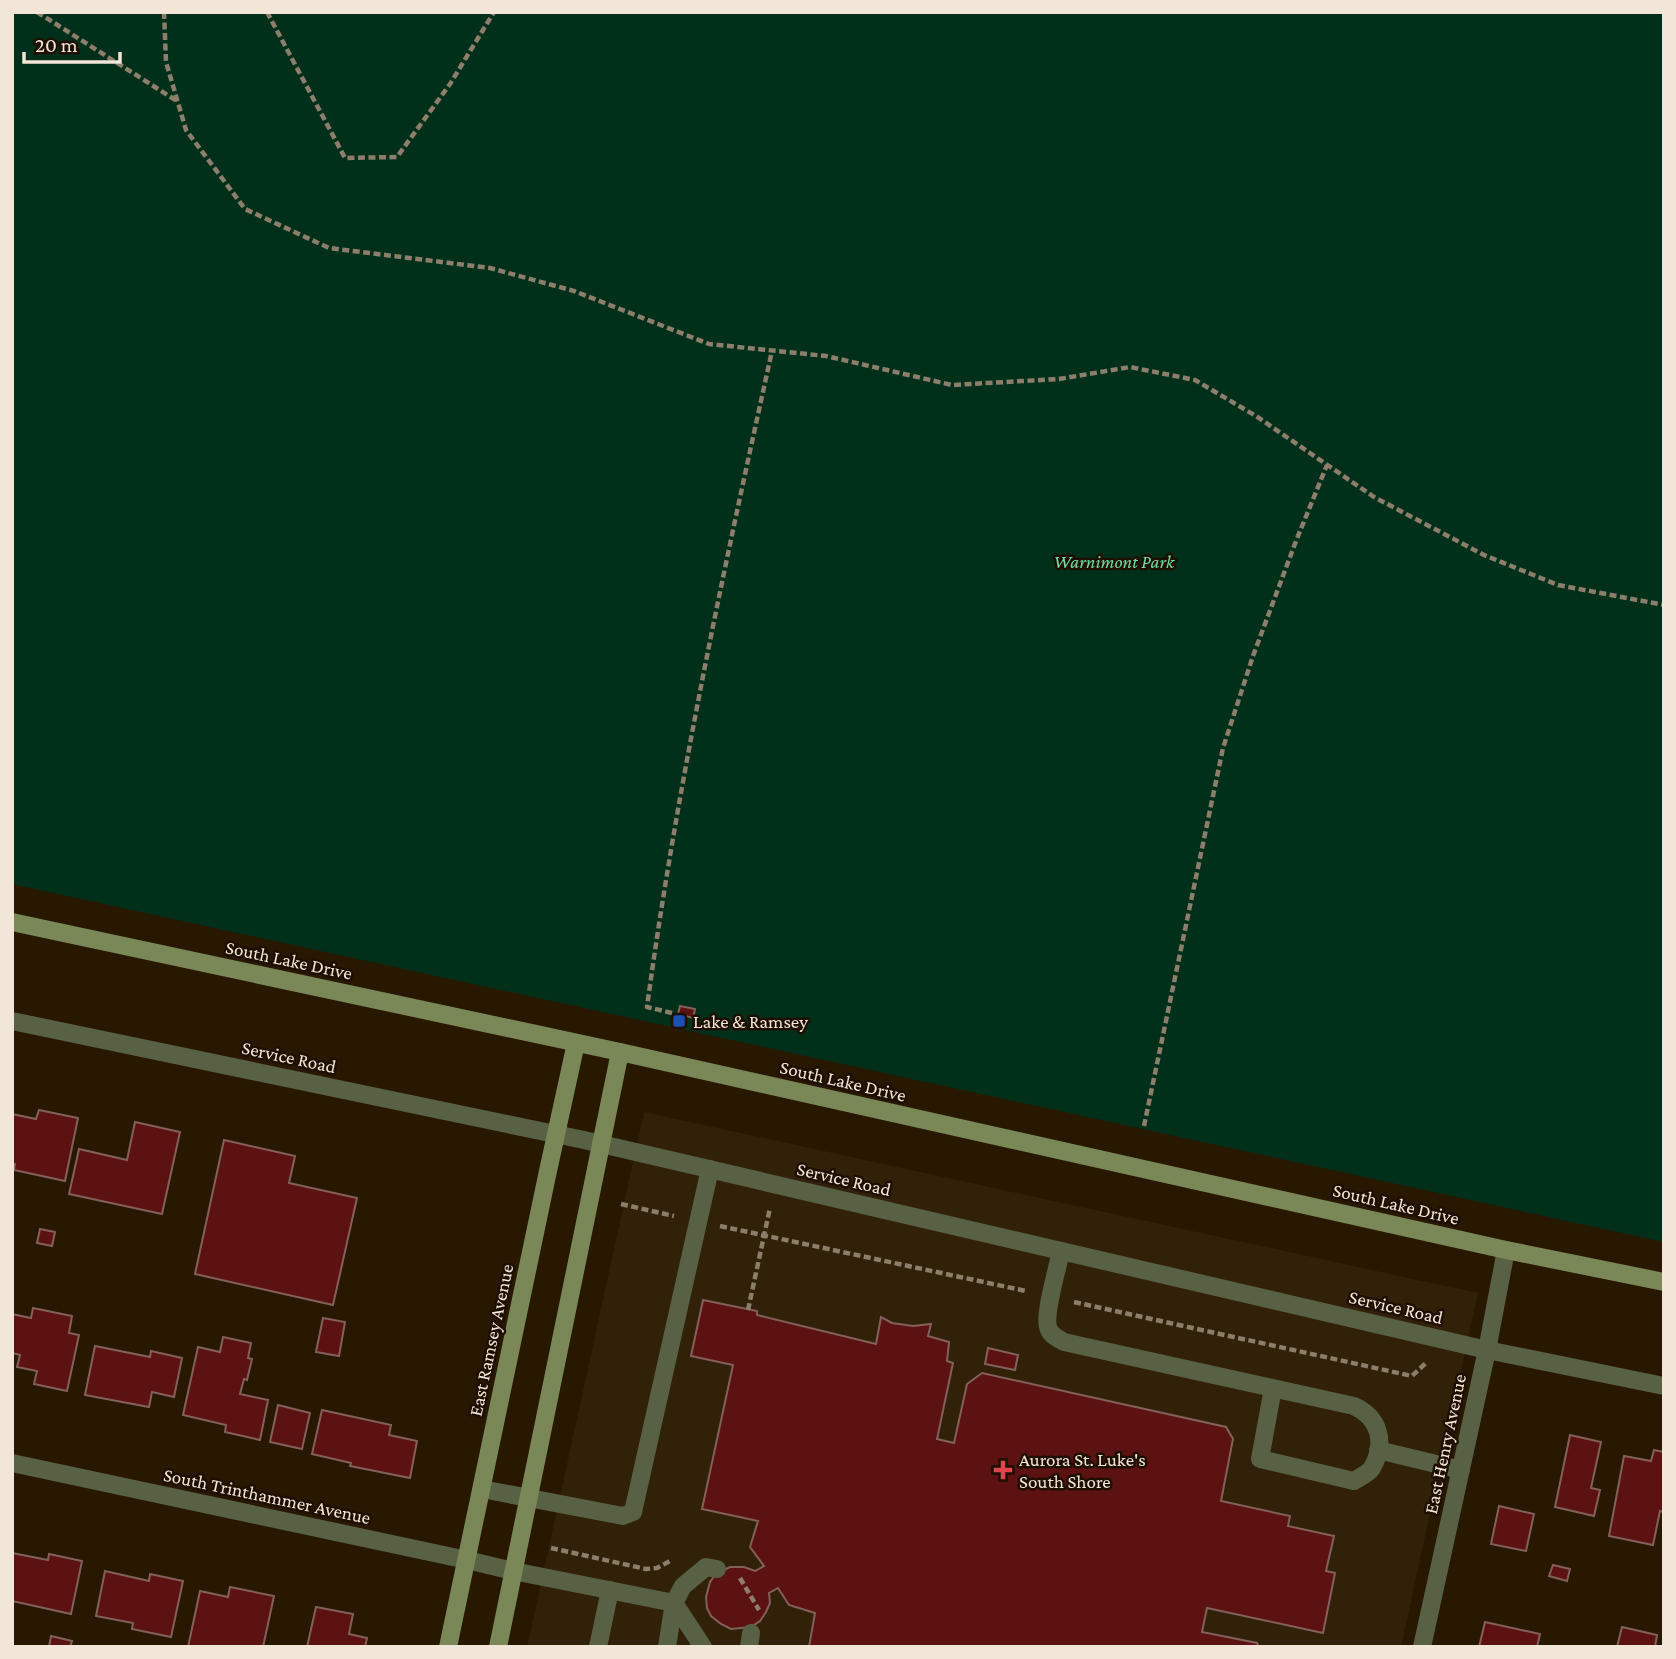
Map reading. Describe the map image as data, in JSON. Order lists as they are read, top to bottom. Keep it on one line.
{"streets":{"main road":["South Lake Drive","East Ramsey Avenue"],"street":["Service Road","East Henry Avenue","South Trinthammer Avenue"]},"crossings":[["South Lake Drive","East Ramsey Avenue"],["South Lake Drive","East Henry Avenue"],["Service Road","East Ramsey Avenue"],["Service Road","East Henry Avenue"],["East Ramsey Avenue","South Trinthammer Avenue"]],"parks":["Warnimont Park"],"places":{"transit":["Lake & Ramsey"],"health":["Aurora St. Luke's South Shore"]},"scale_bar":"20 m"}
